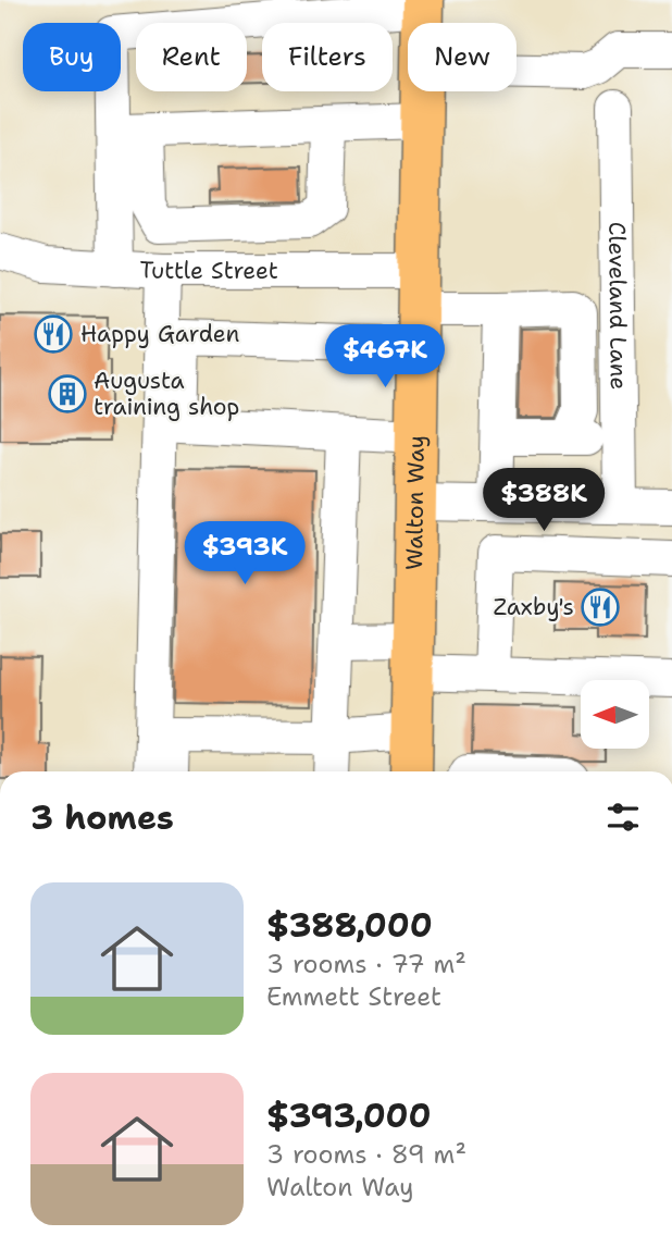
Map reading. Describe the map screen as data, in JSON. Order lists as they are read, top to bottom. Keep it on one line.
{"streets":{"main road":["Walton Way"],"street":["Tuttle Street","Cleveland Lane"]},"crossings":[["Tuttle Street","Walton Way"]],"places":{"restaurant":["Happy Garden","Zaxby's"],"building":["Augusta training shop"]},"north":"left","page":{"chip":["Buy","Rent","Filters","New"],"price":["$467K","$388K","$393K"],"heading":"3 homes","list":[{"name":"$388,000","note":"3 rooms · 77 m² · Emmett Street"},{"name":"$393,000","note":"3 rooms · 89 m² · Walton Way"}]}}
